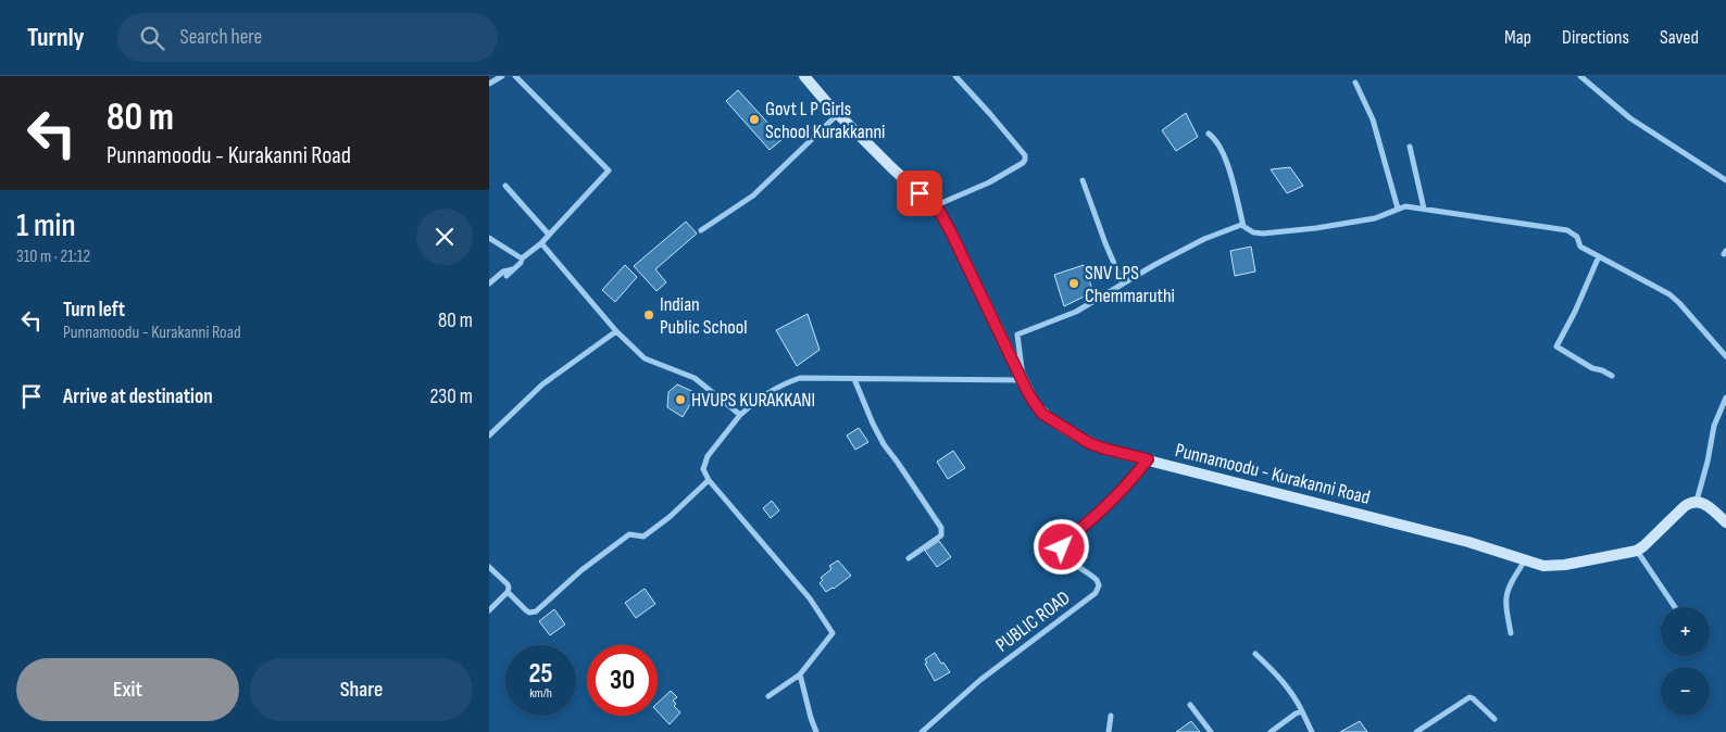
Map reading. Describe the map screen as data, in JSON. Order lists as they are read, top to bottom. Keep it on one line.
{"streets":{"main road":["Punnamoodu - Kurakanni Road"],"street":["PUBLIC ROAD"]},"crossings":[["Punnamoodu - Kurakanni Road","PUBLIC ROAD"]],"places":["Govt L P Girls School Kurakkanni","SNV LPS Chemmaruthi","Indian Public School","HVUPS KURAKKANI"],"page":{"header":"Turnly","search":"Search here","nav":["Map","Directions","Saved"],"turn":["80 m","Punnamoodu - Kurakanni Road"],"heading":["1 min","310 m · 21:12"],"list":[{"name":"Turn left","note":"Punnamoodu - Kurakanni Road","value":"80 m"},{"name":"Arrive at destination","value":"230 m"}],"map_buttons":["+","−"],"speed":"25 km/h","limit":"30","buttons":["Exit","Share"]}}
